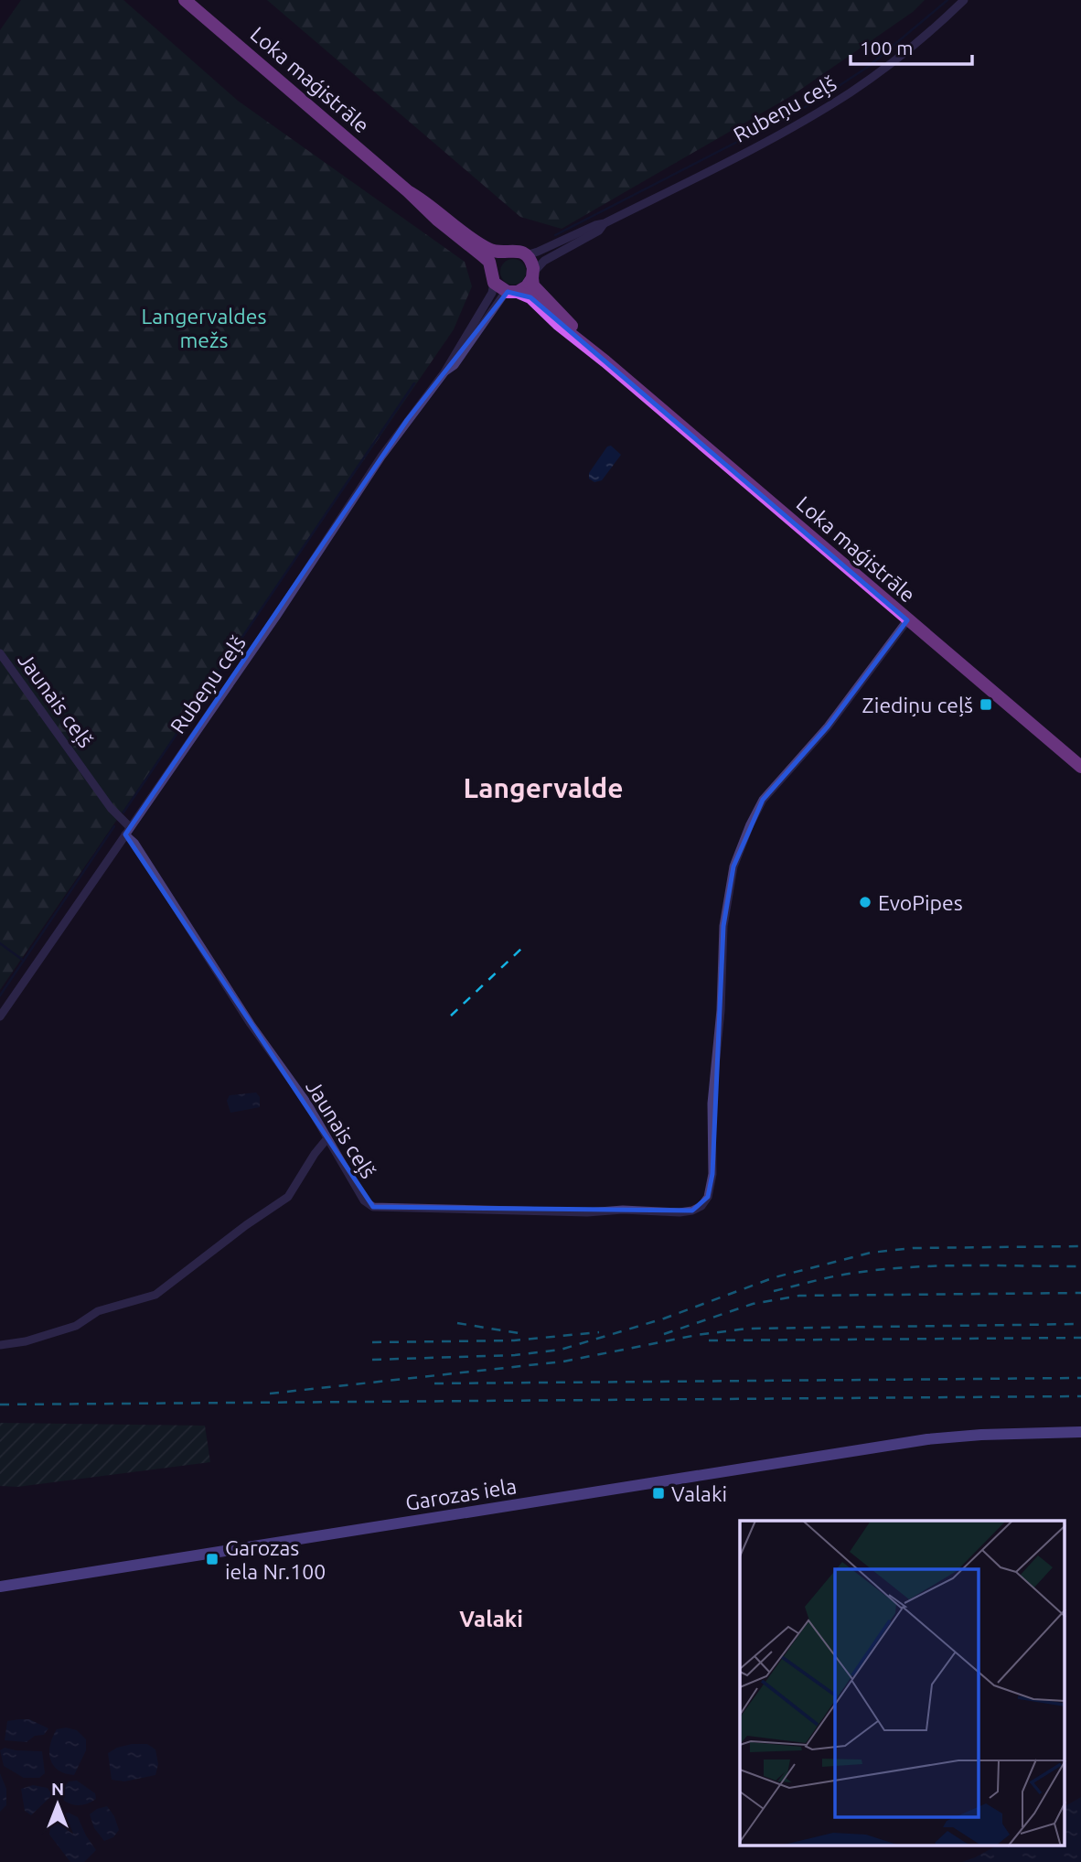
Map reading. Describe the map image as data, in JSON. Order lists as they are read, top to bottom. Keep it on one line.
{"streets":{"main road":["Loka maģistrāle","Garozas iela"],"street":["Rubeņu ceļš","Jaunais ceļš"]},"crossings":[["Loka maģistrāle","Rubeņu ceļš"],["Loka maģistrāle","Jaunais ceļš"],["Rubeņu ceļš","Jaunais ceļš"]],"districts":["Langervalde","Valaki"],"parks":["Langervaldes mežs"],"places":{"transit":["Ziediņu ceļš","Valaki","Garozas iela Nr.100"],"other":["EvoPipes"]},"scale_bar":"100 m","north":"top"}
